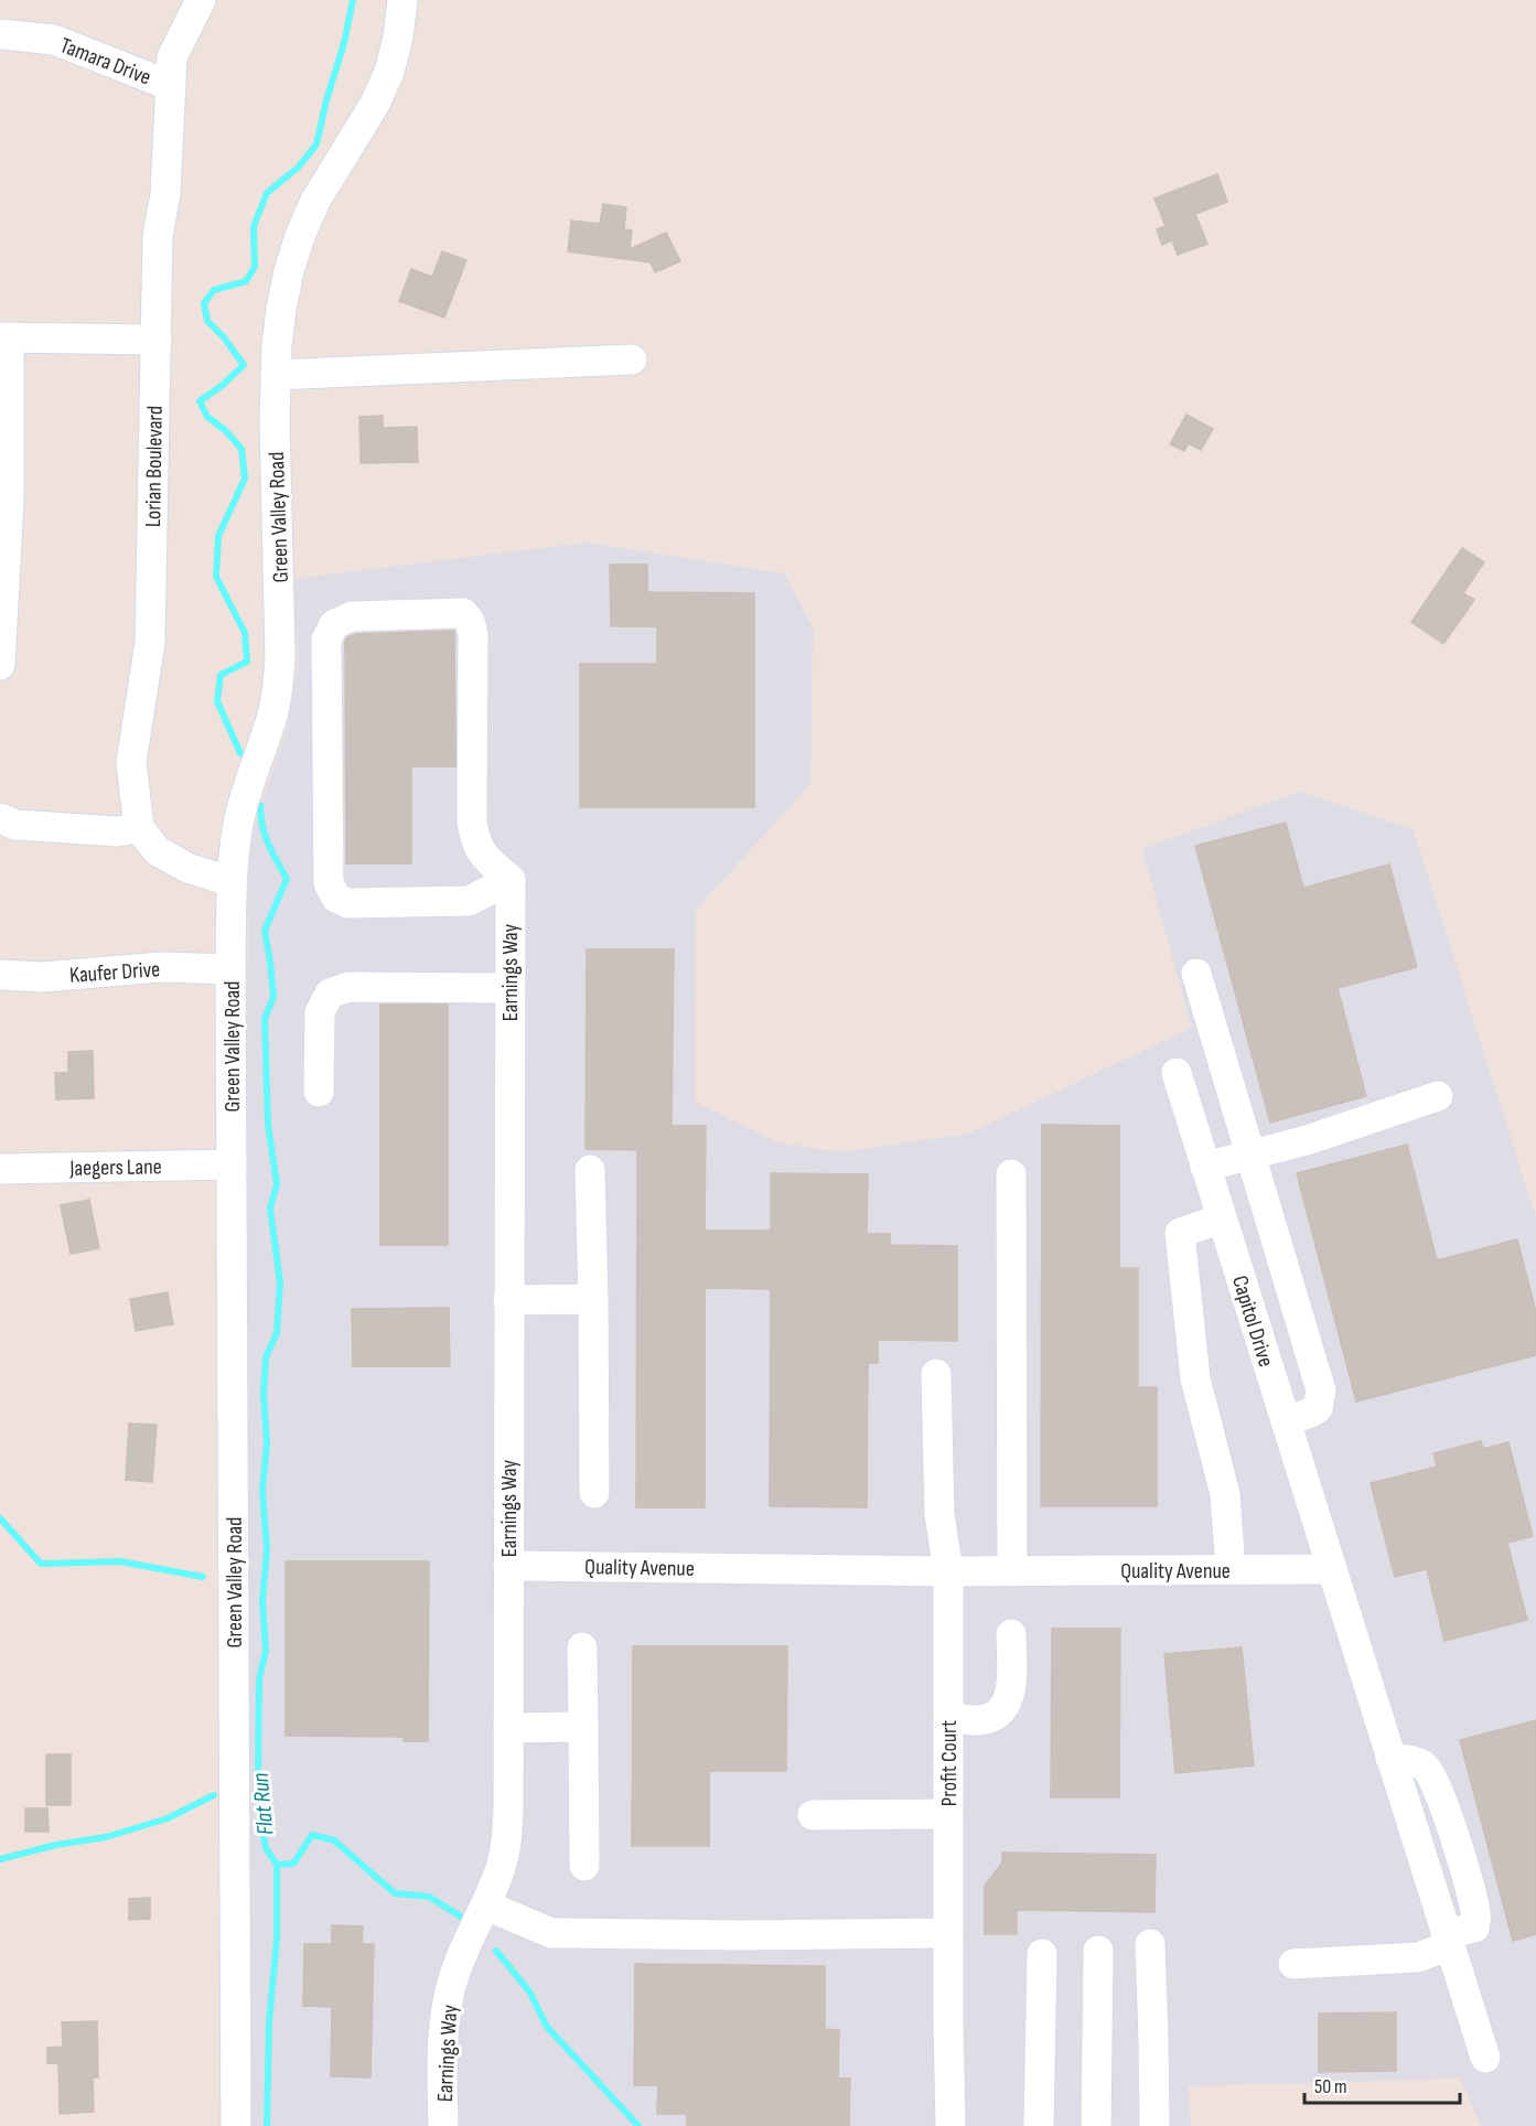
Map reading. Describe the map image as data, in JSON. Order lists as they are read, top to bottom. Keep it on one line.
{"streets":{"street":["Tamara Drive","Lorian Boulevard","Green Valley Road","Kaufer Drive","Earnings Way","Jaegers Lane","Capitol Drive","Quality Avenue","Profit Court"]},"crossings":[["Tamara Drive","Lorian Boulevard"],["Green Valley Road","Kaufer Drive"],["Green Valley Road","Jaegers Lane"],["Earnings Way","Quality Avenue"],["Capitol Drive","Quality Avenue"],["Quality Avenue","Profit Court"]],"water":["Flat Run"],"scale_bar":"50 m"}
